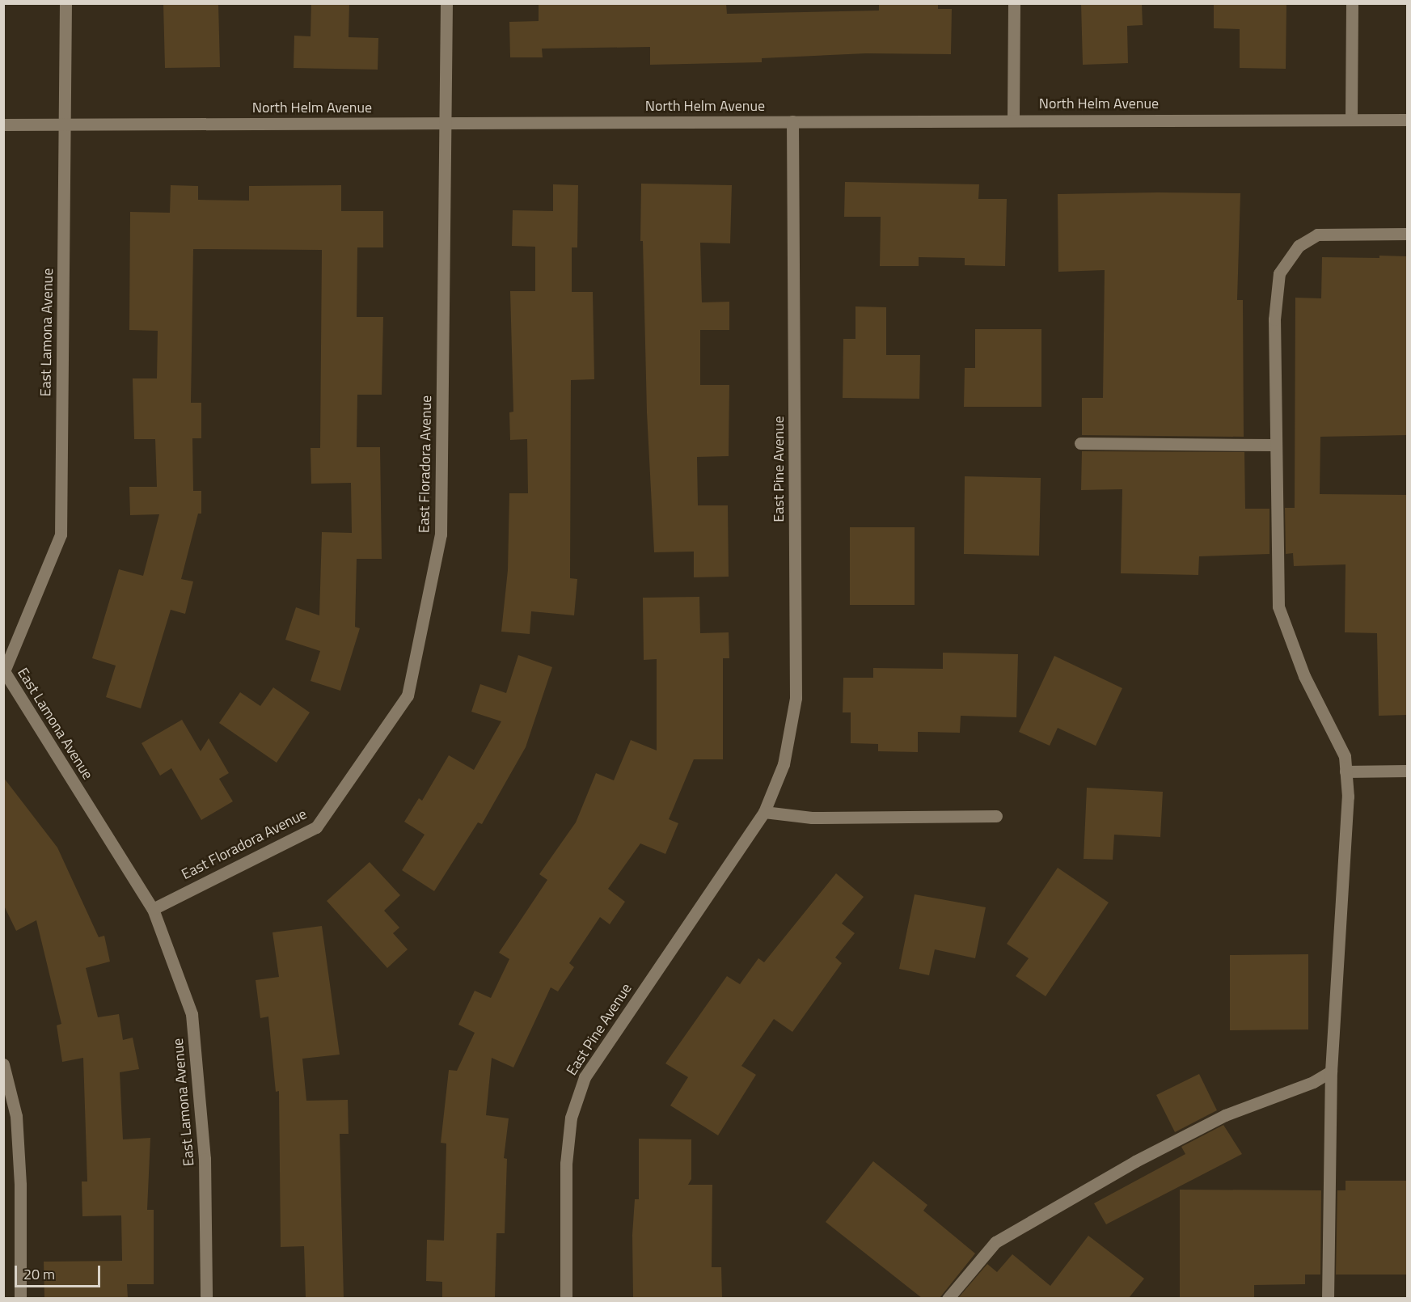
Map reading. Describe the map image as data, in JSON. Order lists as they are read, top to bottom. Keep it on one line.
{"streets":{"street":["North Helm Avenue","East Lamona Avenue","East Floradora Avenue","East Pine Avenue"]},"crossings":[["North Helm Avenue","East Lamona Avenue"],["North Helm Avenue","East Floradora Avenue"],["North Helm Avenue","East Pine Avenue"],["East Lamona Avenue","East Floradora Avenue"]],"scale_bar":"20 m"}
